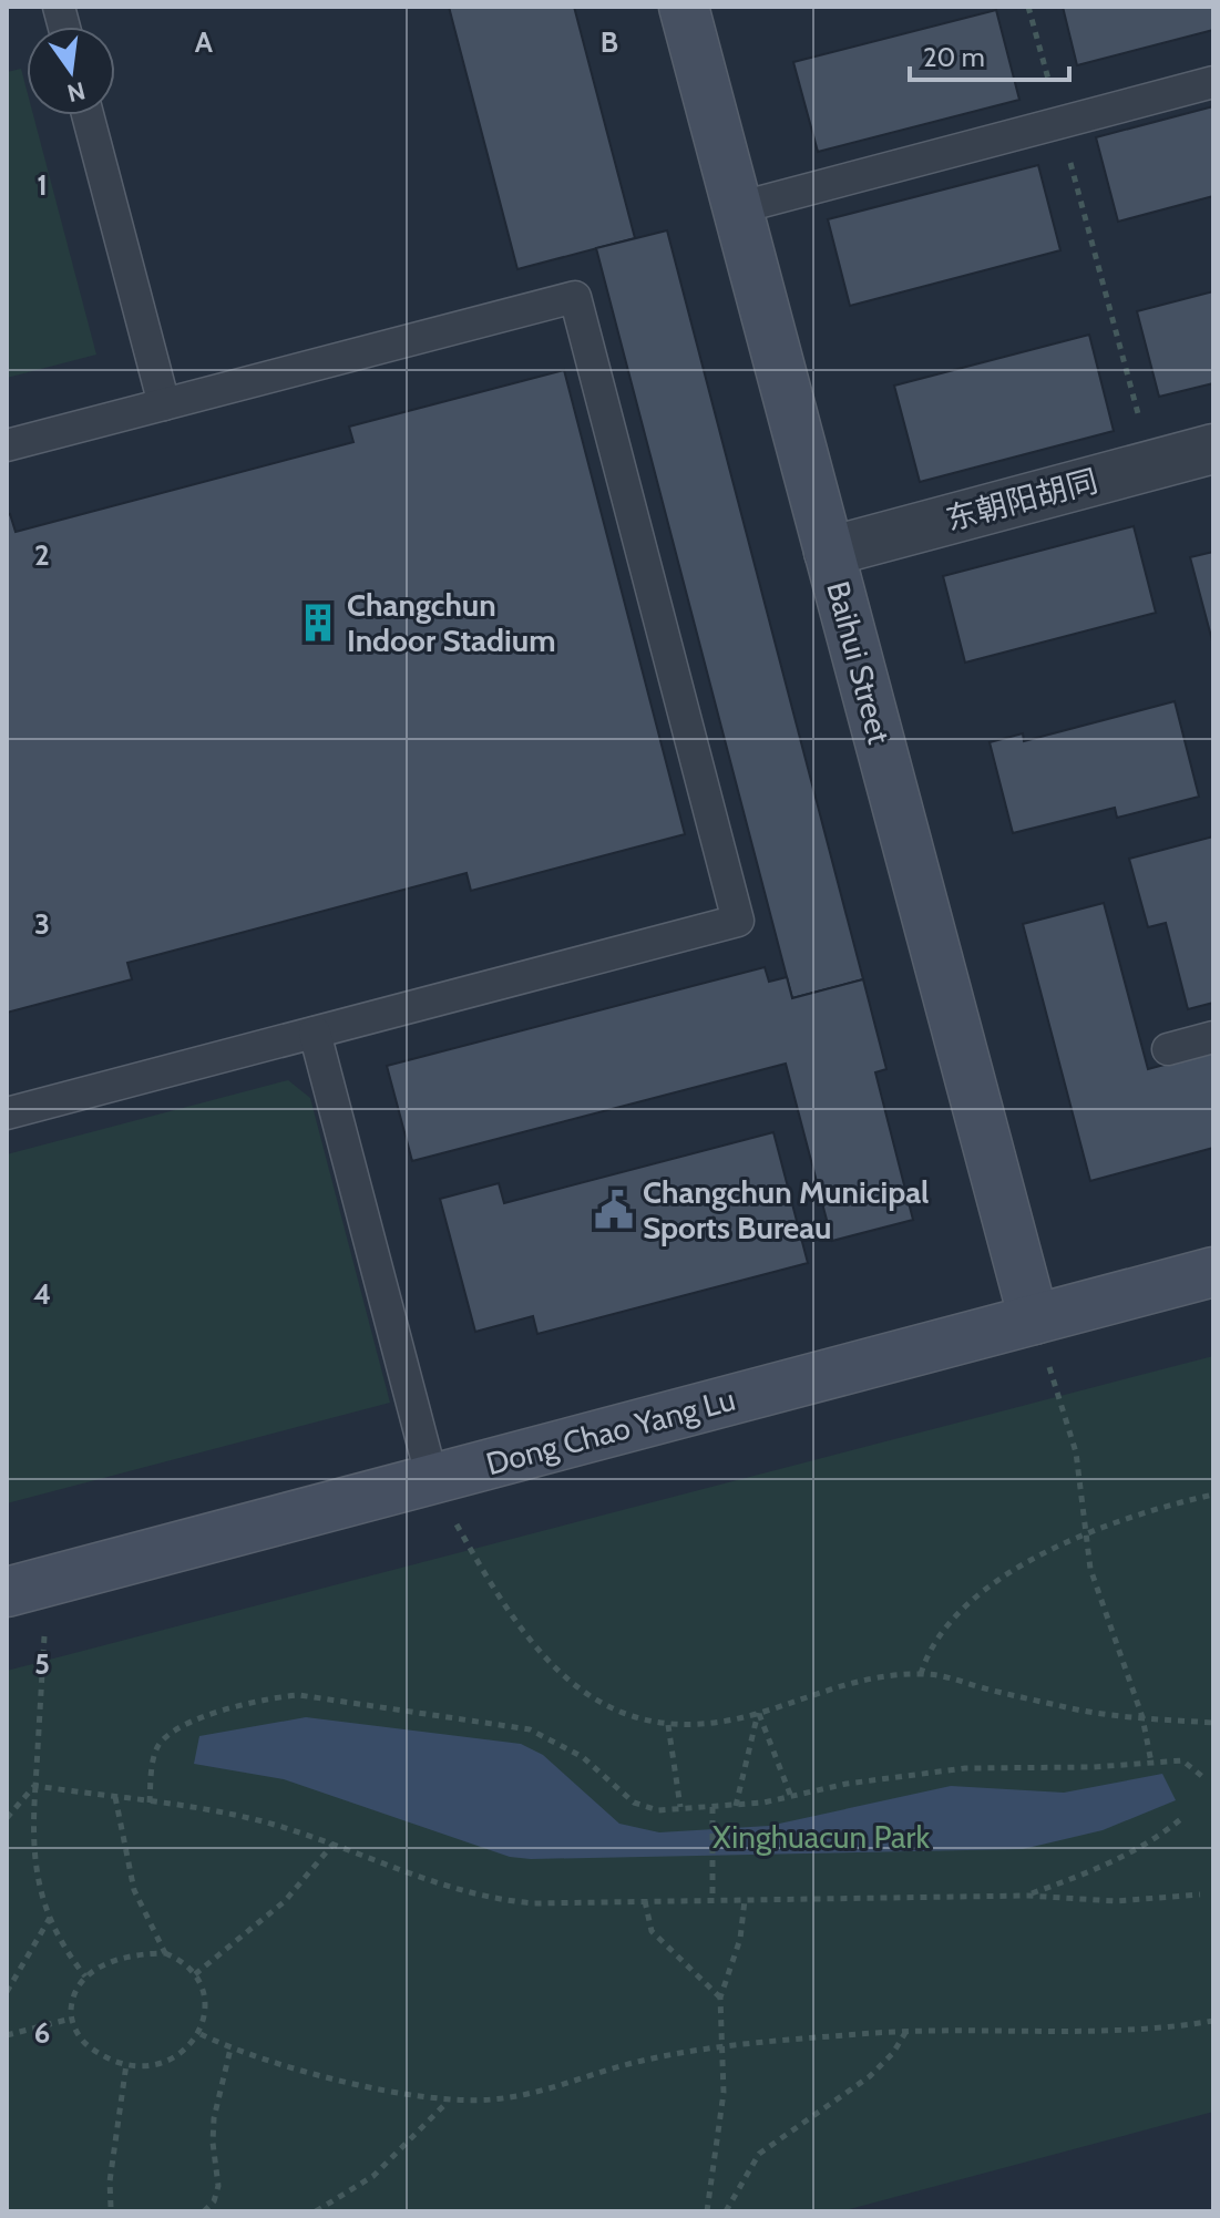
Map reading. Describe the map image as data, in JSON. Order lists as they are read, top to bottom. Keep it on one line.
{"streets":{"street":["东朝阳胡同","Baihui Street","Dong Chao Yang Lu"]},"crossings":[["东朝阳胡同","Baihui Street"],["Baihui Street","Dong Chao Yang Lu"]],"parks":["Xinghuacun Park"],"places":{"building":["Changchun Indoor Stadium"],"public building":["Changchun Municipal Sports Bureau"]},"scale_bar":"20 m","north":"bottom","grid":{"columns":["A","B"],"rows":["1","2","3","4","5","6"]}}
